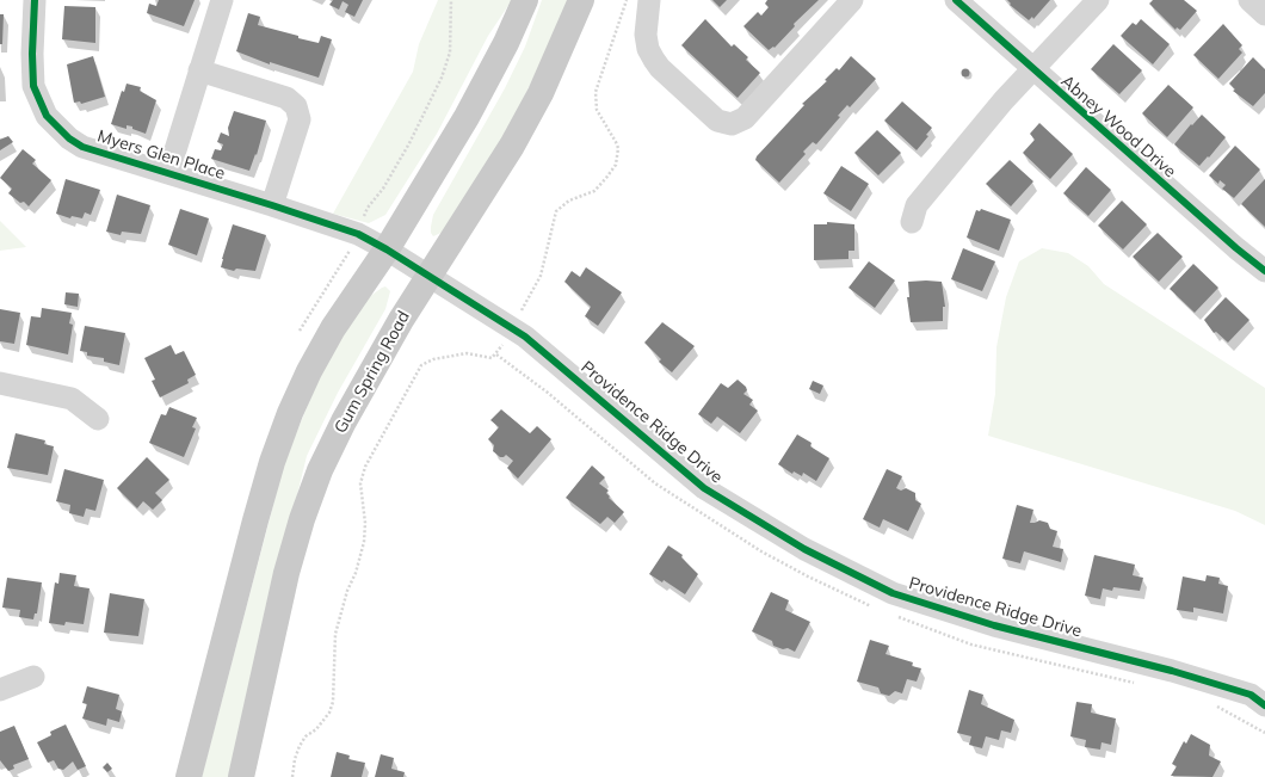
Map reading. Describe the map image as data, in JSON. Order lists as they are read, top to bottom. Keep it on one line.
{"streets":{"main road":["Gum Spring Road"],"street":["Abney Wood Drive","Myers Glen Place","Providence Ridge Drive"]},"crossings":[["Myers Glen Place","Providence Ridge Drive"],["Gum Spring Road","Providence Ridge Drive"]]}
